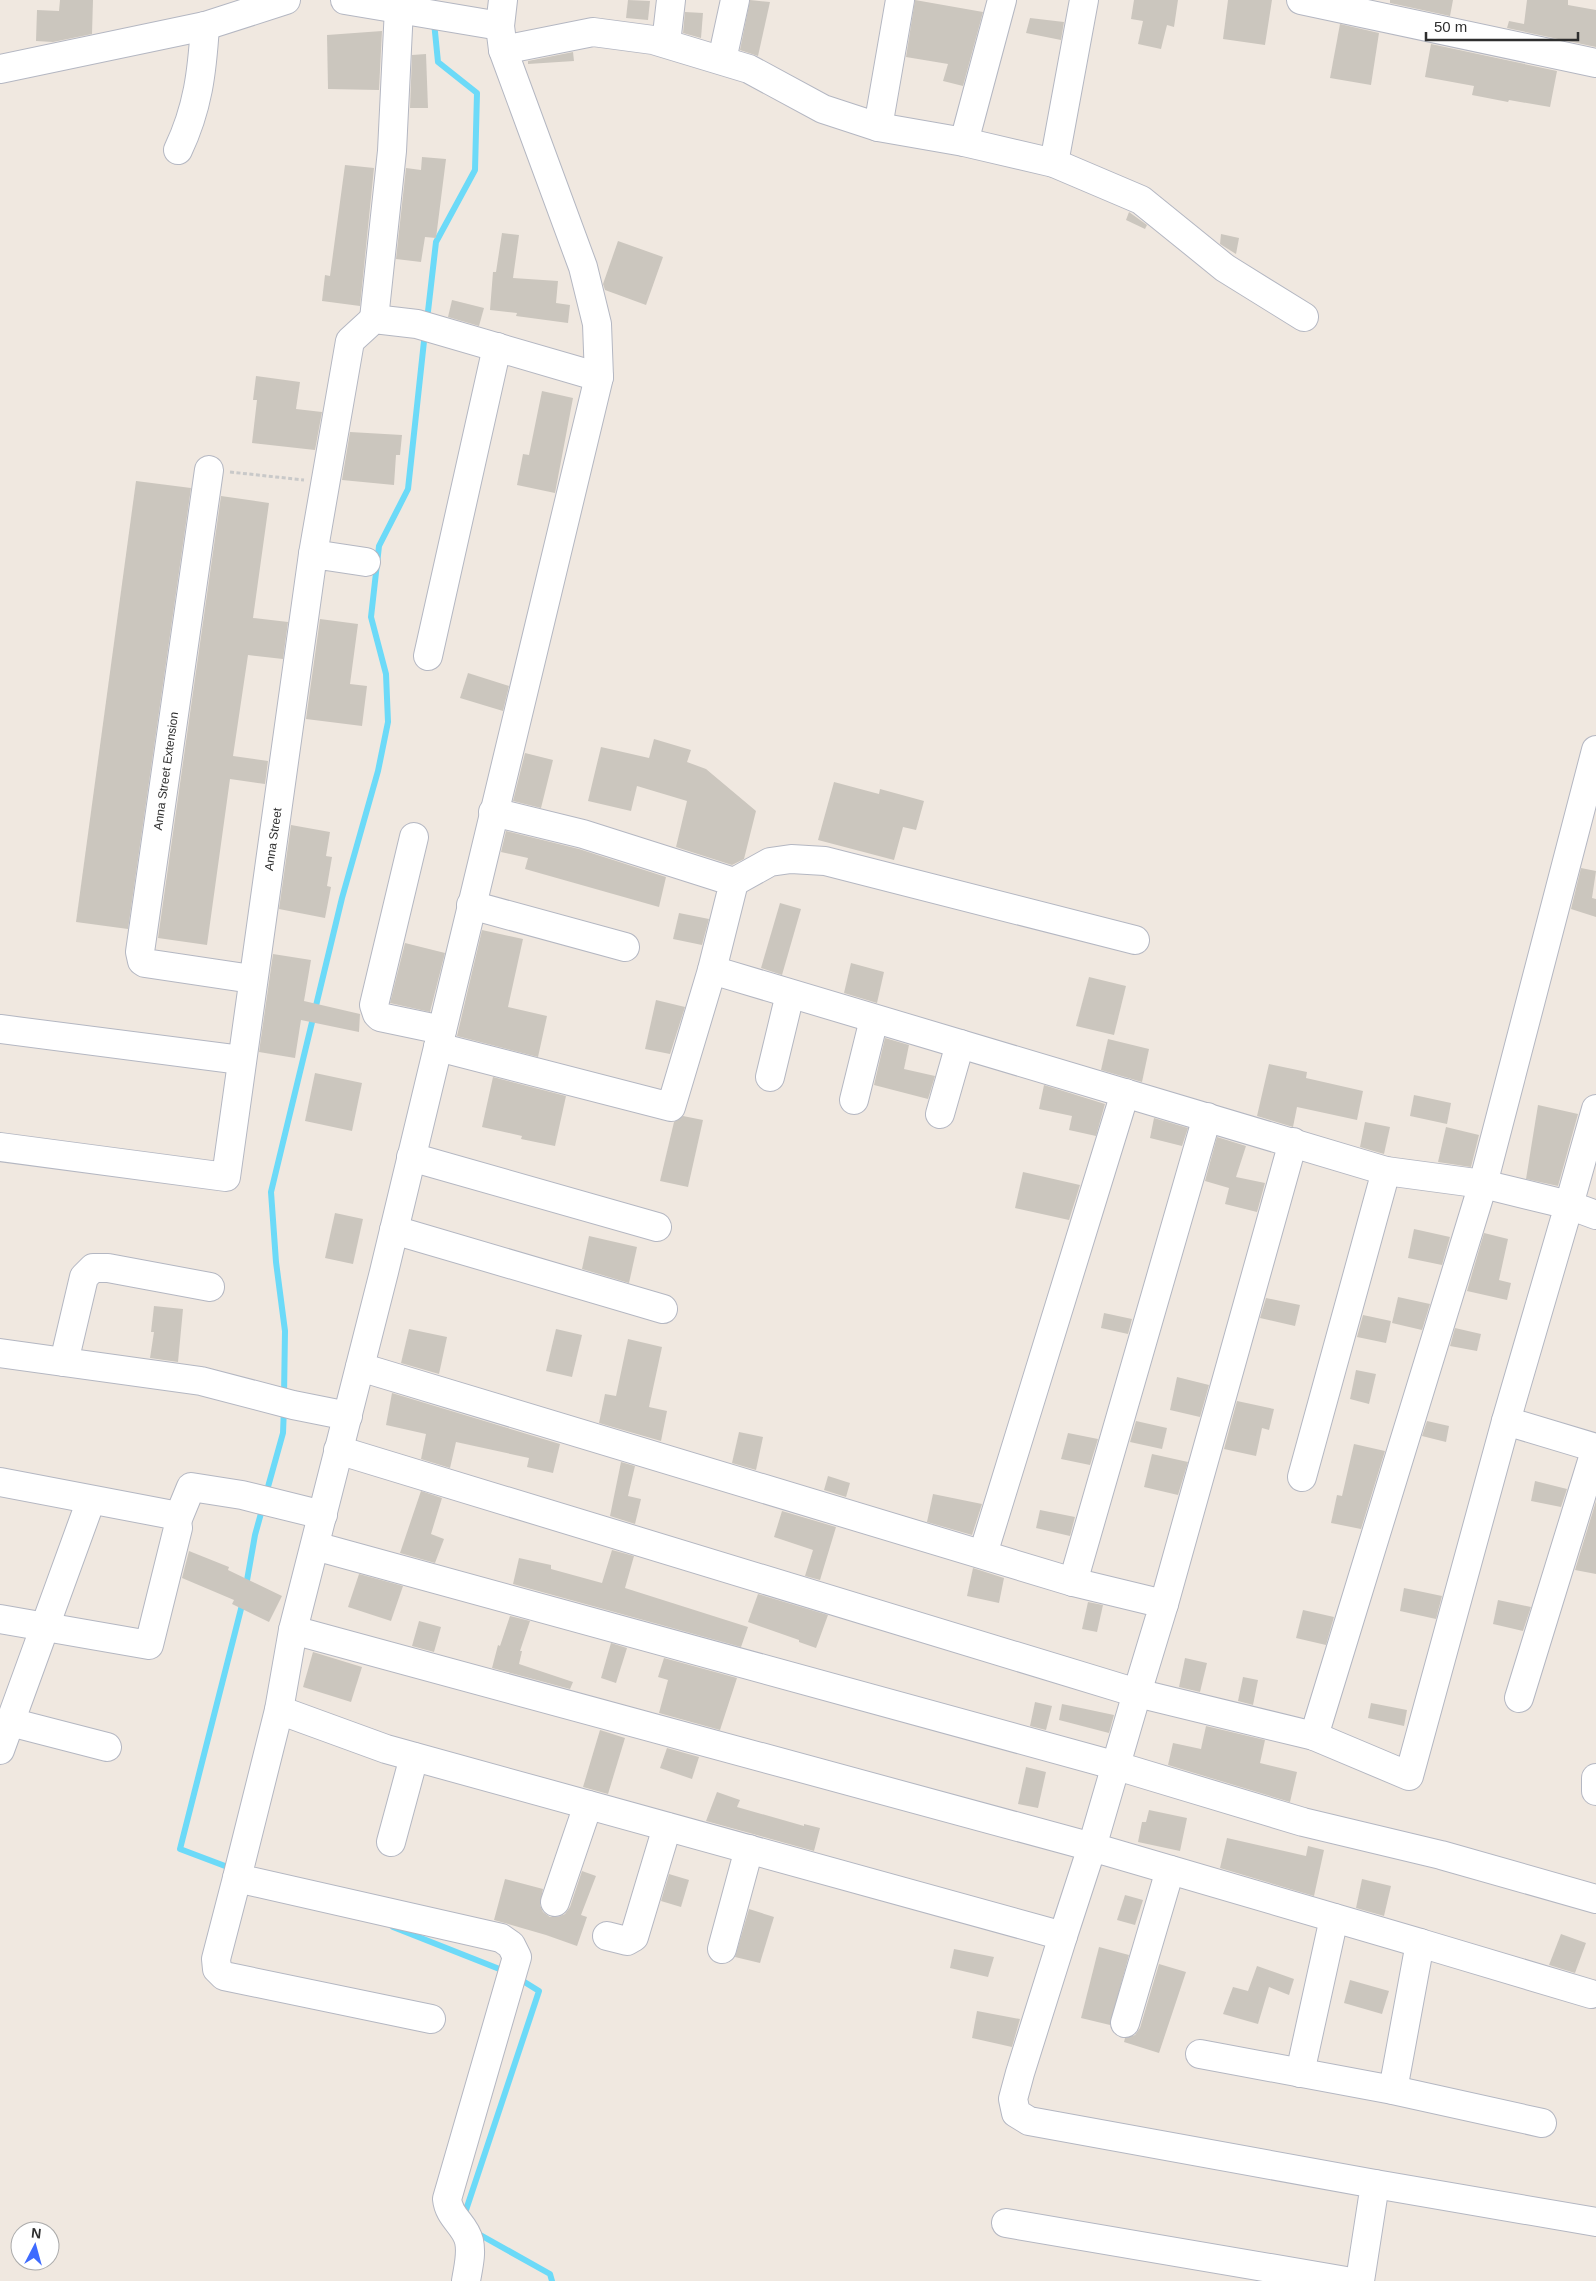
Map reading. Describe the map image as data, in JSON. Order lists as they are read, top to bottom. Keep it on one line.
{"streets":{"street":["Anna Street Extension","Anna Street"]},"crossings":[["Anna Street Extension","Anna Street"]],"scale_bar":"50 m","north":"top"}
